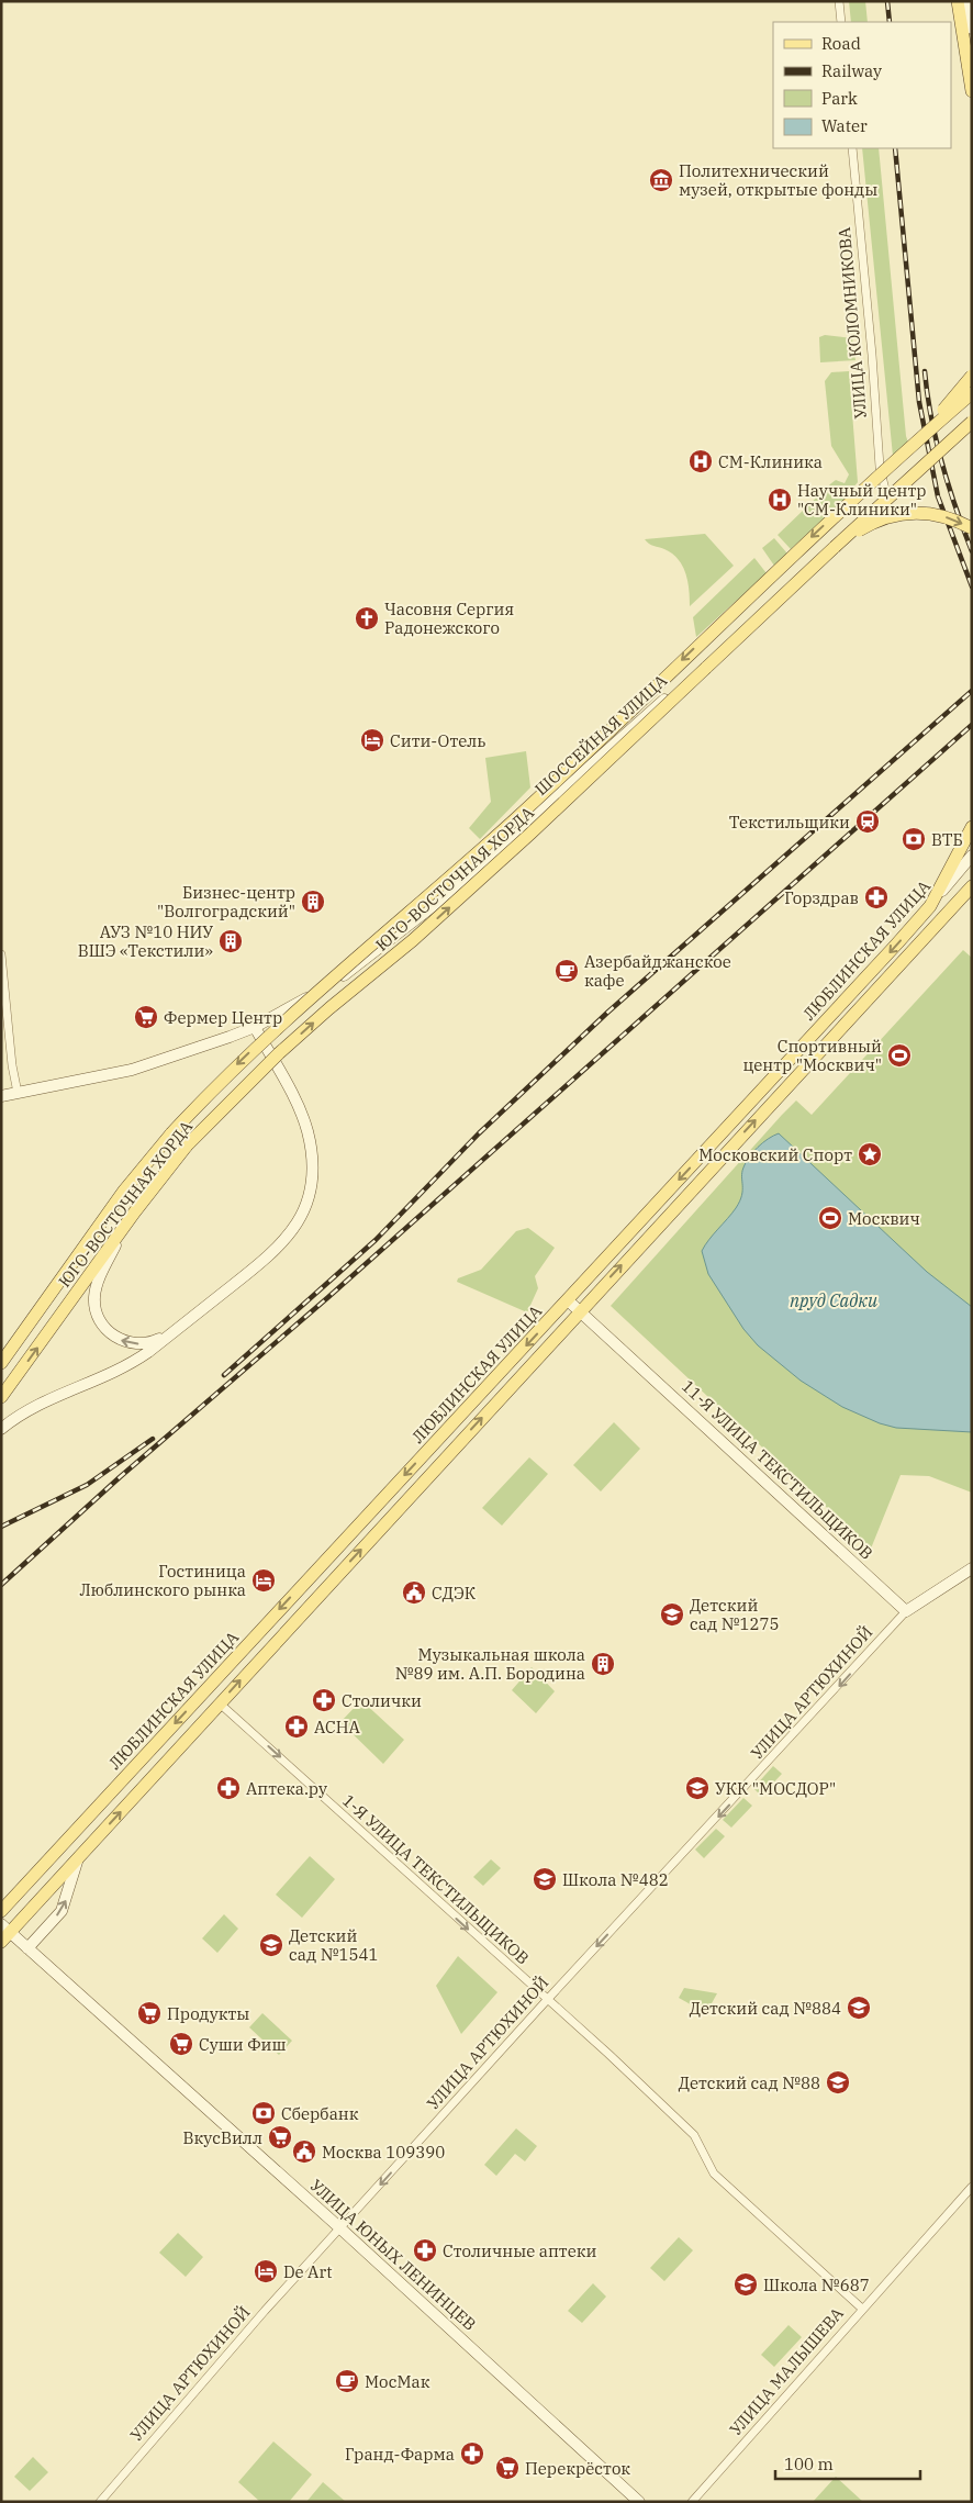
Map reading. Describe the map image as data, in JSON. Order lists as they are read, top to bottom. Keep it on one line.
{"streets":{"main road":["ШОССЕЙНАЯ УЛИЦА","ЮГО-ВОСТОЧНАЯ ХОРДА","ЛЮБЛИНСКАЯ УЛИЦА","11-Я УЛИЦА ТЕКСТИЛЬЩИКОВ","УЛИЦА ЮНЫХ ЛЕНИНЦЕВ"],"street":["УЛИЦА КОЛОМНИКОВА","УЛИЦА АРТЮХИНОЙ","1-Я УЛИЦА ТЕКСТИЛЬЩИКОВ","УЛИЦА МАЛЫШЕВА"]},"crossings":[["УЛИЦА КОЛОМНИКОВА","ШОССЕЙНАЯ УЛИЦА"],["ЛЮБЛИНСКАЯ УЛИЦА","11-Я УЛИЦА ТЕКСТИЛЬЩИКОВ"],["ЛЮБЛИНСКАЯ УЛИЦА","1-Я УЛИЦА ТЕКСТИЛЬЩИКОВ"],["ЛЮБЛИНСКАЯ УЛИЦА","УЛИЦА ЮНЫХ ЛЕНИНЦЕВ"],["11-Я УЛИЦА ТЕКСТИЛЬЩИКОВ","УЛИЦА АРТЮХИНОЙ"],["УЛИЦА АРТЮХИНОЙ","1-Я УЛИЦА ТЕКСТИЛЬЩИКОВ"],["УЛИЦА АРТЮХИНОЙ","УЛИЦА ЮНЫХ ЛЕНИНЦЕВ"],["1-Я УЛИЦА ТЕКСТИЛЬЩИКОВ","УЛИЦА МАЛЫШЕВА"]],"one_way":["УЛИЦА АРТЮХИНОЙ","1-Я УЛИЦА ТЕКСТИЛЬЩИКОВ"],"water":["пруд Садки"],"places":{"museum":["Политехнический музей, открытые фонды"],"hospital":["СМ-Клиника","Научный центр \"СМ-Клиники\""],"church":["Часовня Сергия Радонежского"],"hotel":["Сити-Отель","Гостиница Люблинского рынка","De Art"],"station":["Текстильщики"],"bank":["ВТБ","Сбербанк"],"pharmacy":["Горздрав","Столички","АСНА","Аптека.ру","Столичные аптеки","Гранд-Фарма"],"building":["Бизнес-центр \"Волгоградский\"","АУЗ №10 НИУ ВШЭ «Текстили»","Музыкальная школа №89 им. А.П. Бородина"],"cafe":["Азербайджанское кафе","МосМак"],"supermarket":["Фермер Центр","Продукты","Суши Фиш","ВкусВилл","Перекрёсток"],"sports":["Спортивный центр \"Москвич\"","Москвич"],"place":["Московский Спорт"],"public building":["СДЭК","Москва 109390"],"school or university":["Детский сад №1275","УКК \"МОСДОР\"","Школа №482","Детский сад №1541","Детский сад №884","Детский сад №88","Школа №687"]},"legend":["Road","Railway","Park","Water"],"scale_bar":"100 m"}
